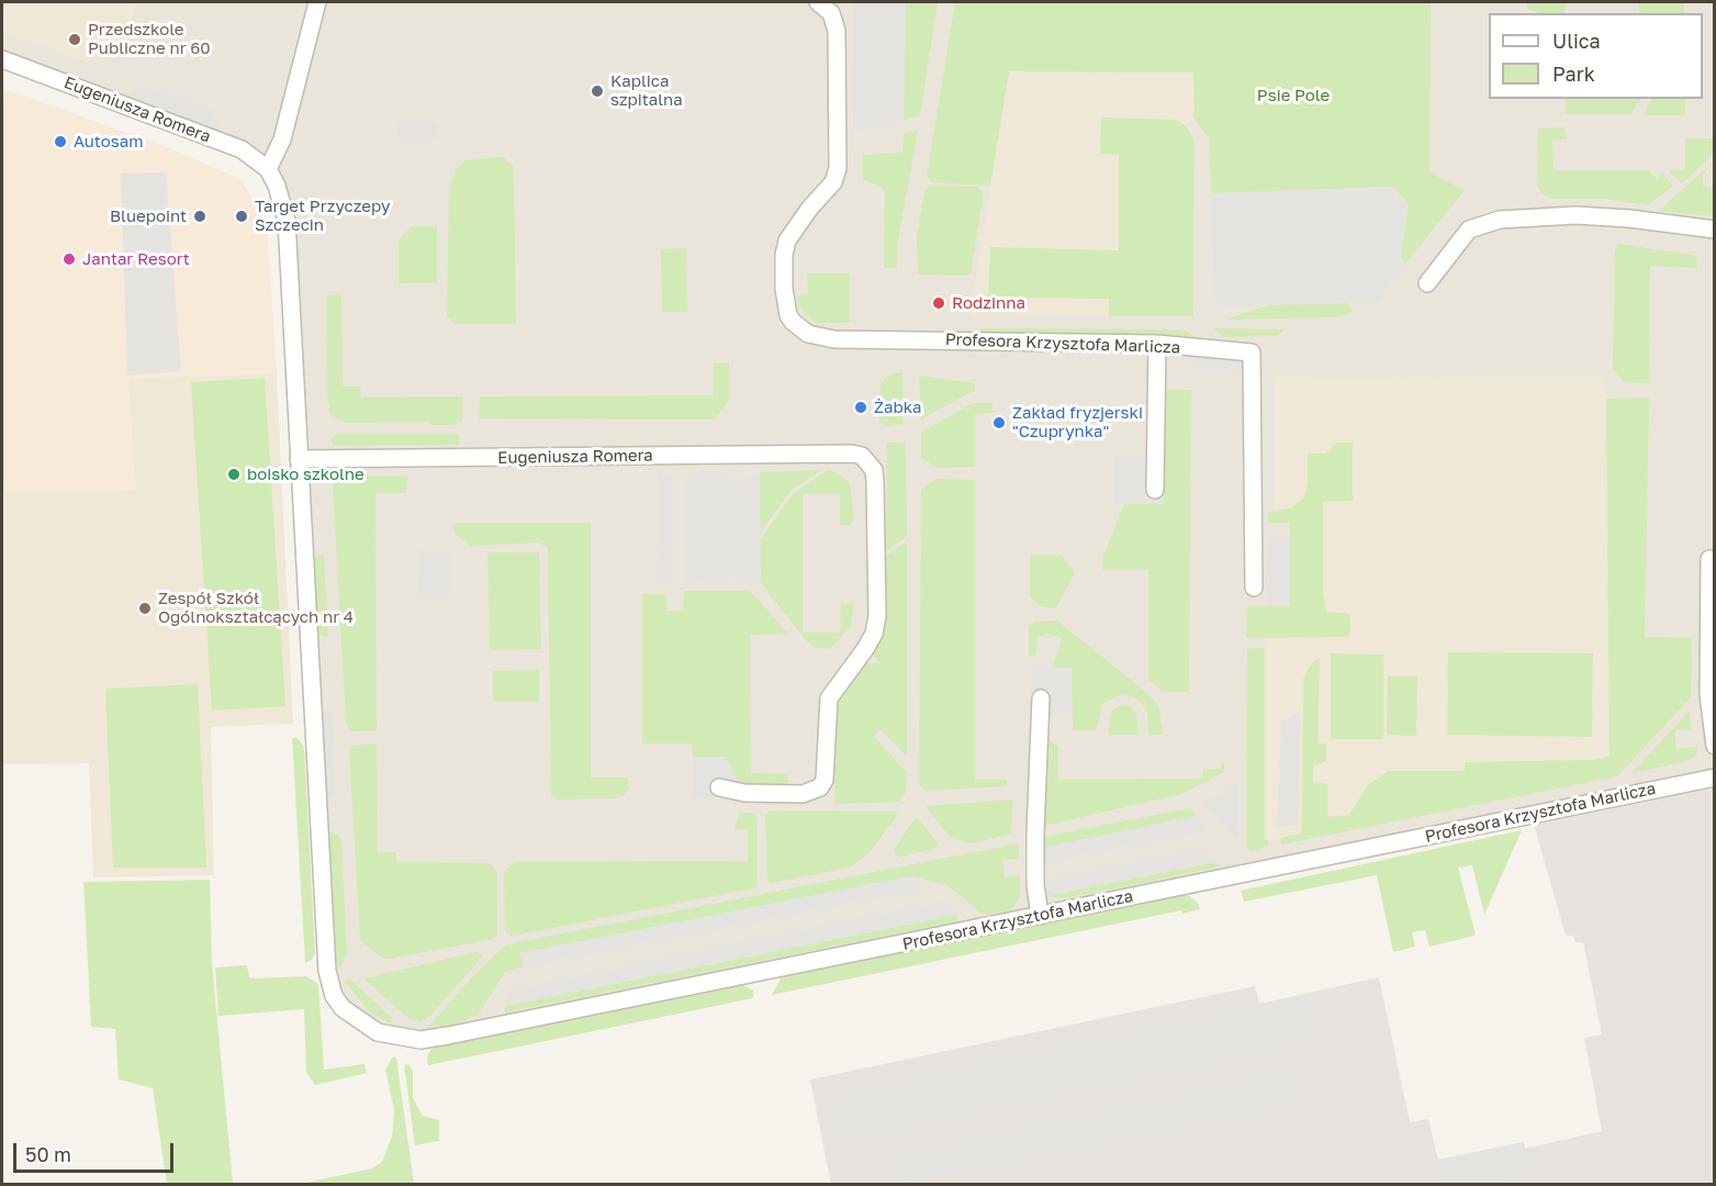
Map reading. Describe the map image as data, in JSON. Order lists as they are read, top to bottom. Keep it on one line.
{"streets":{"street":["Eugeniusza Romera","Profesora Krzysztofa Marlicza"]},"crossings":[["Eugeniusza Romera","Profesora Krzysztofa Marlicza"]],"parks":["Psie Pole"],"places":["Przedszkole Publiczne nr 60","Kaplica szpitalna","Autosam","Bluepoint","Target Przyczepy Szczecin","Jantar Resort","Rodzinna","Żabka","Zakład fryzjerski \"Czuprynka\"","boisko szkolne","Zespół Szkół Ogólnokształcących nr 4"],"legend":["Ulica","Park"],"scale_bar":"50 m"}
